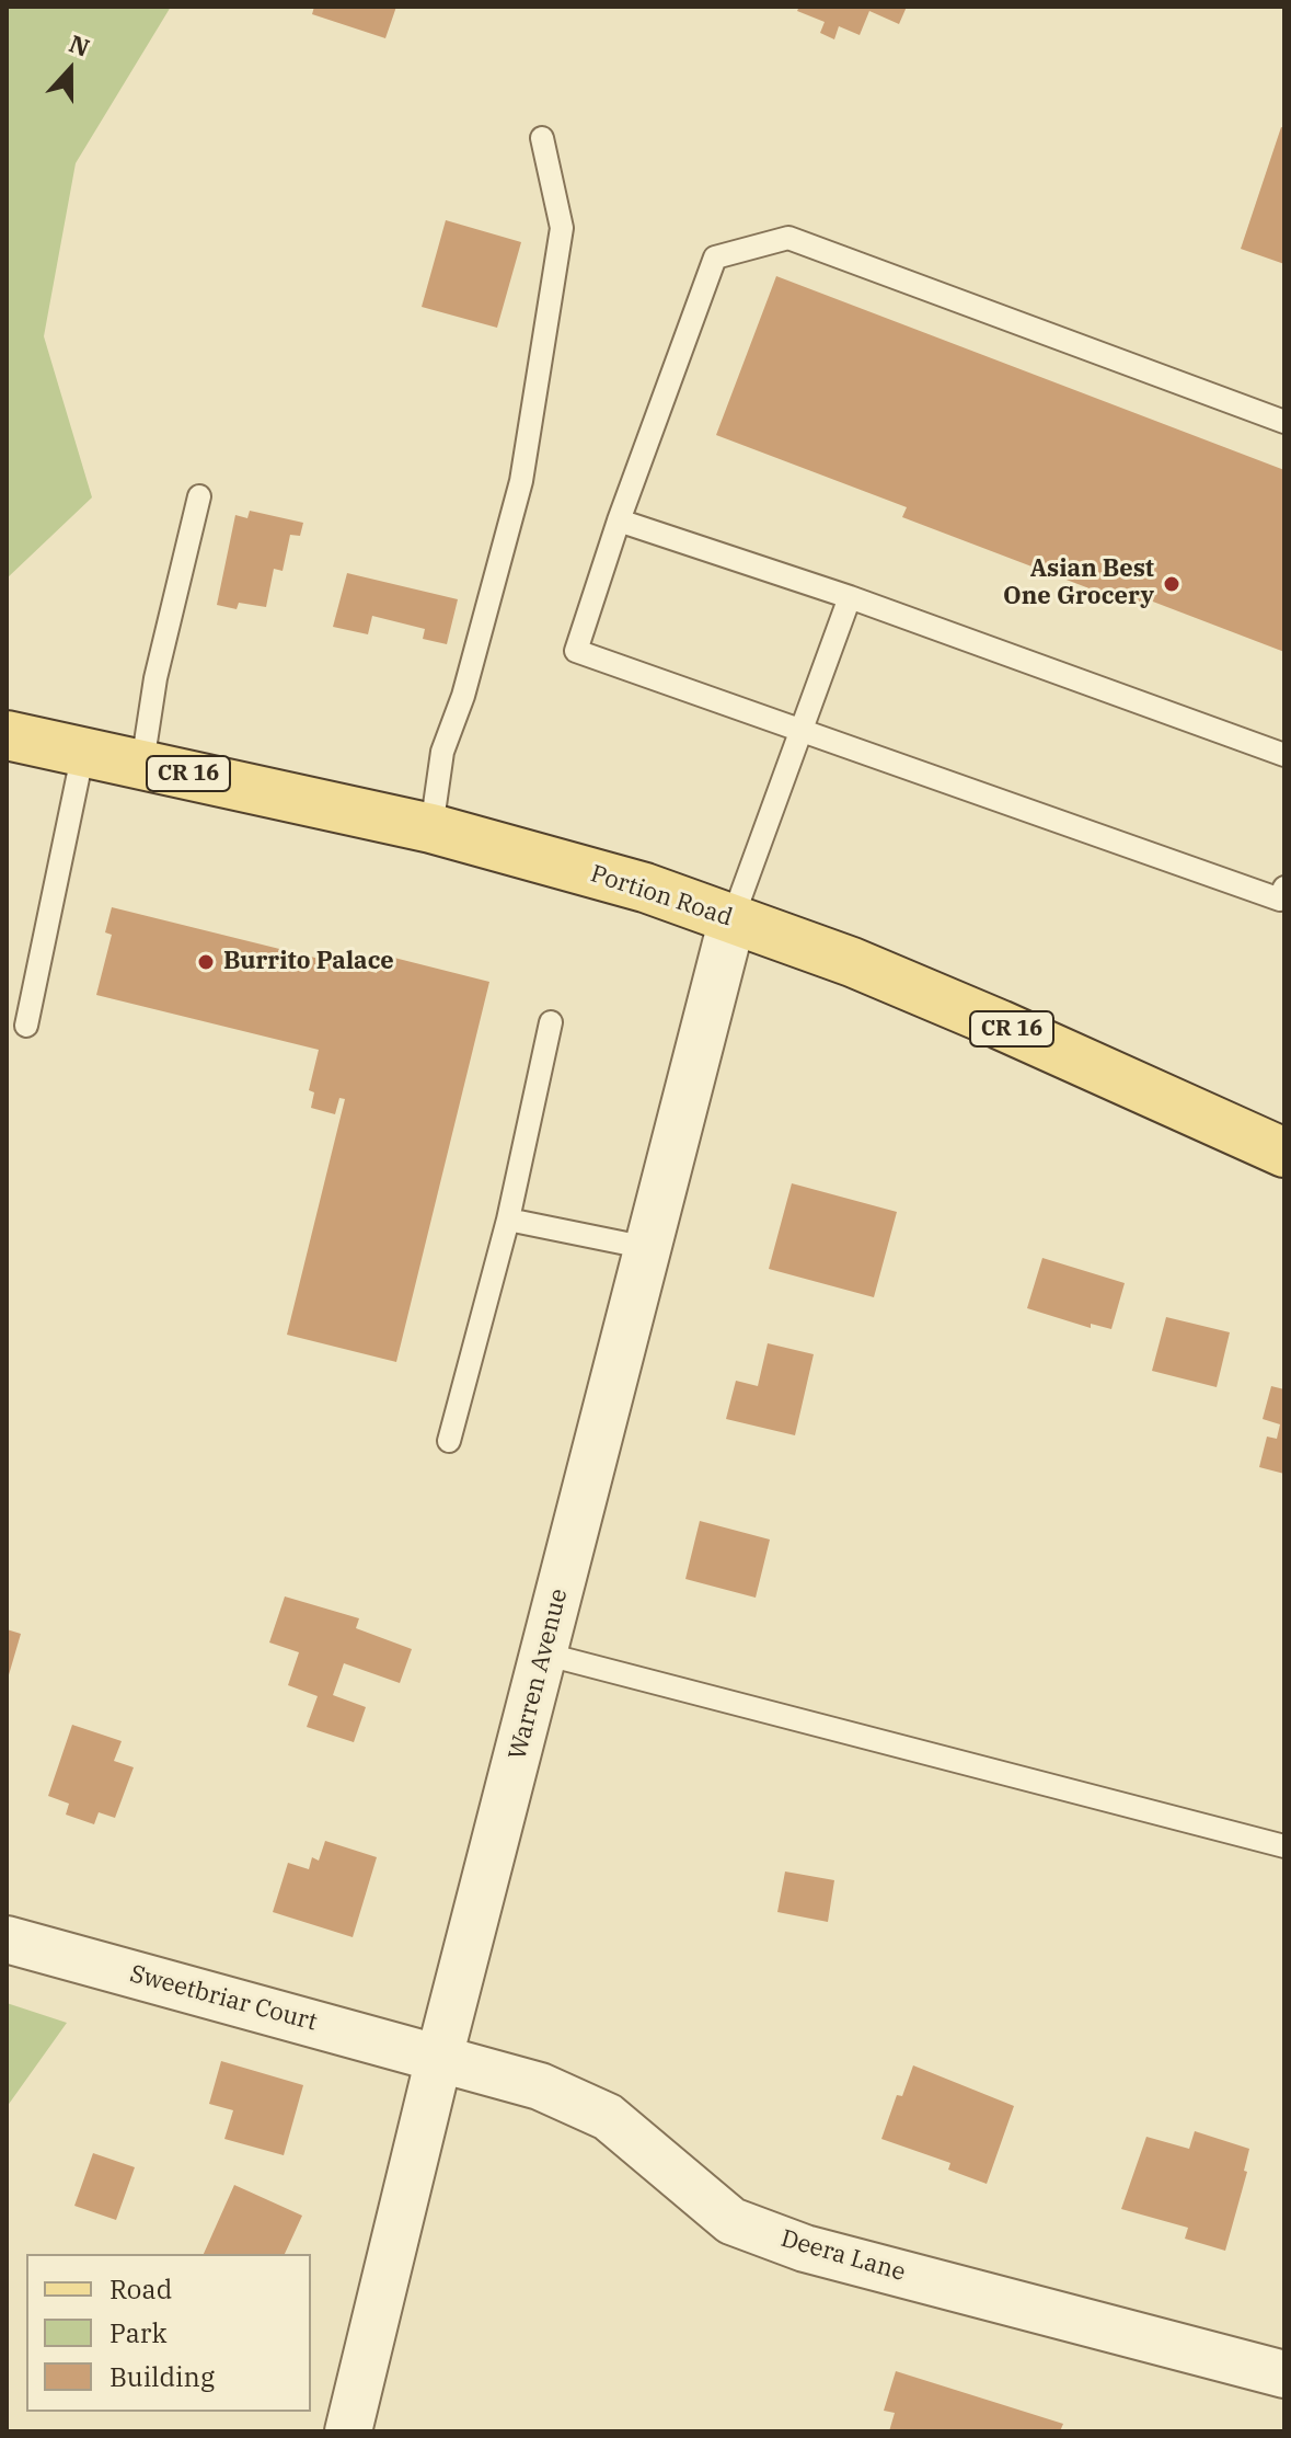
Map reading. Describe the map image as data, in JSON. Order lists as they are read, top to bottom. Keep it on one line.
{"streets":{"main road":["CR 16","Portion Road"],"street":["Warren Avenue","Sweetbriar Court","Deera Lane"]},"crossings":[["Portion Road","Warren Avenue"],["Warren Avenue","Sweetbriar Court"],["Warren Avenue","Deera Lane"],["Sweetbriar Court","Deera Lane"]],"places":["Asian Best One Grocery","Burrito Palace"],"legend":["Road","Park","Building"],"north":"top"}
